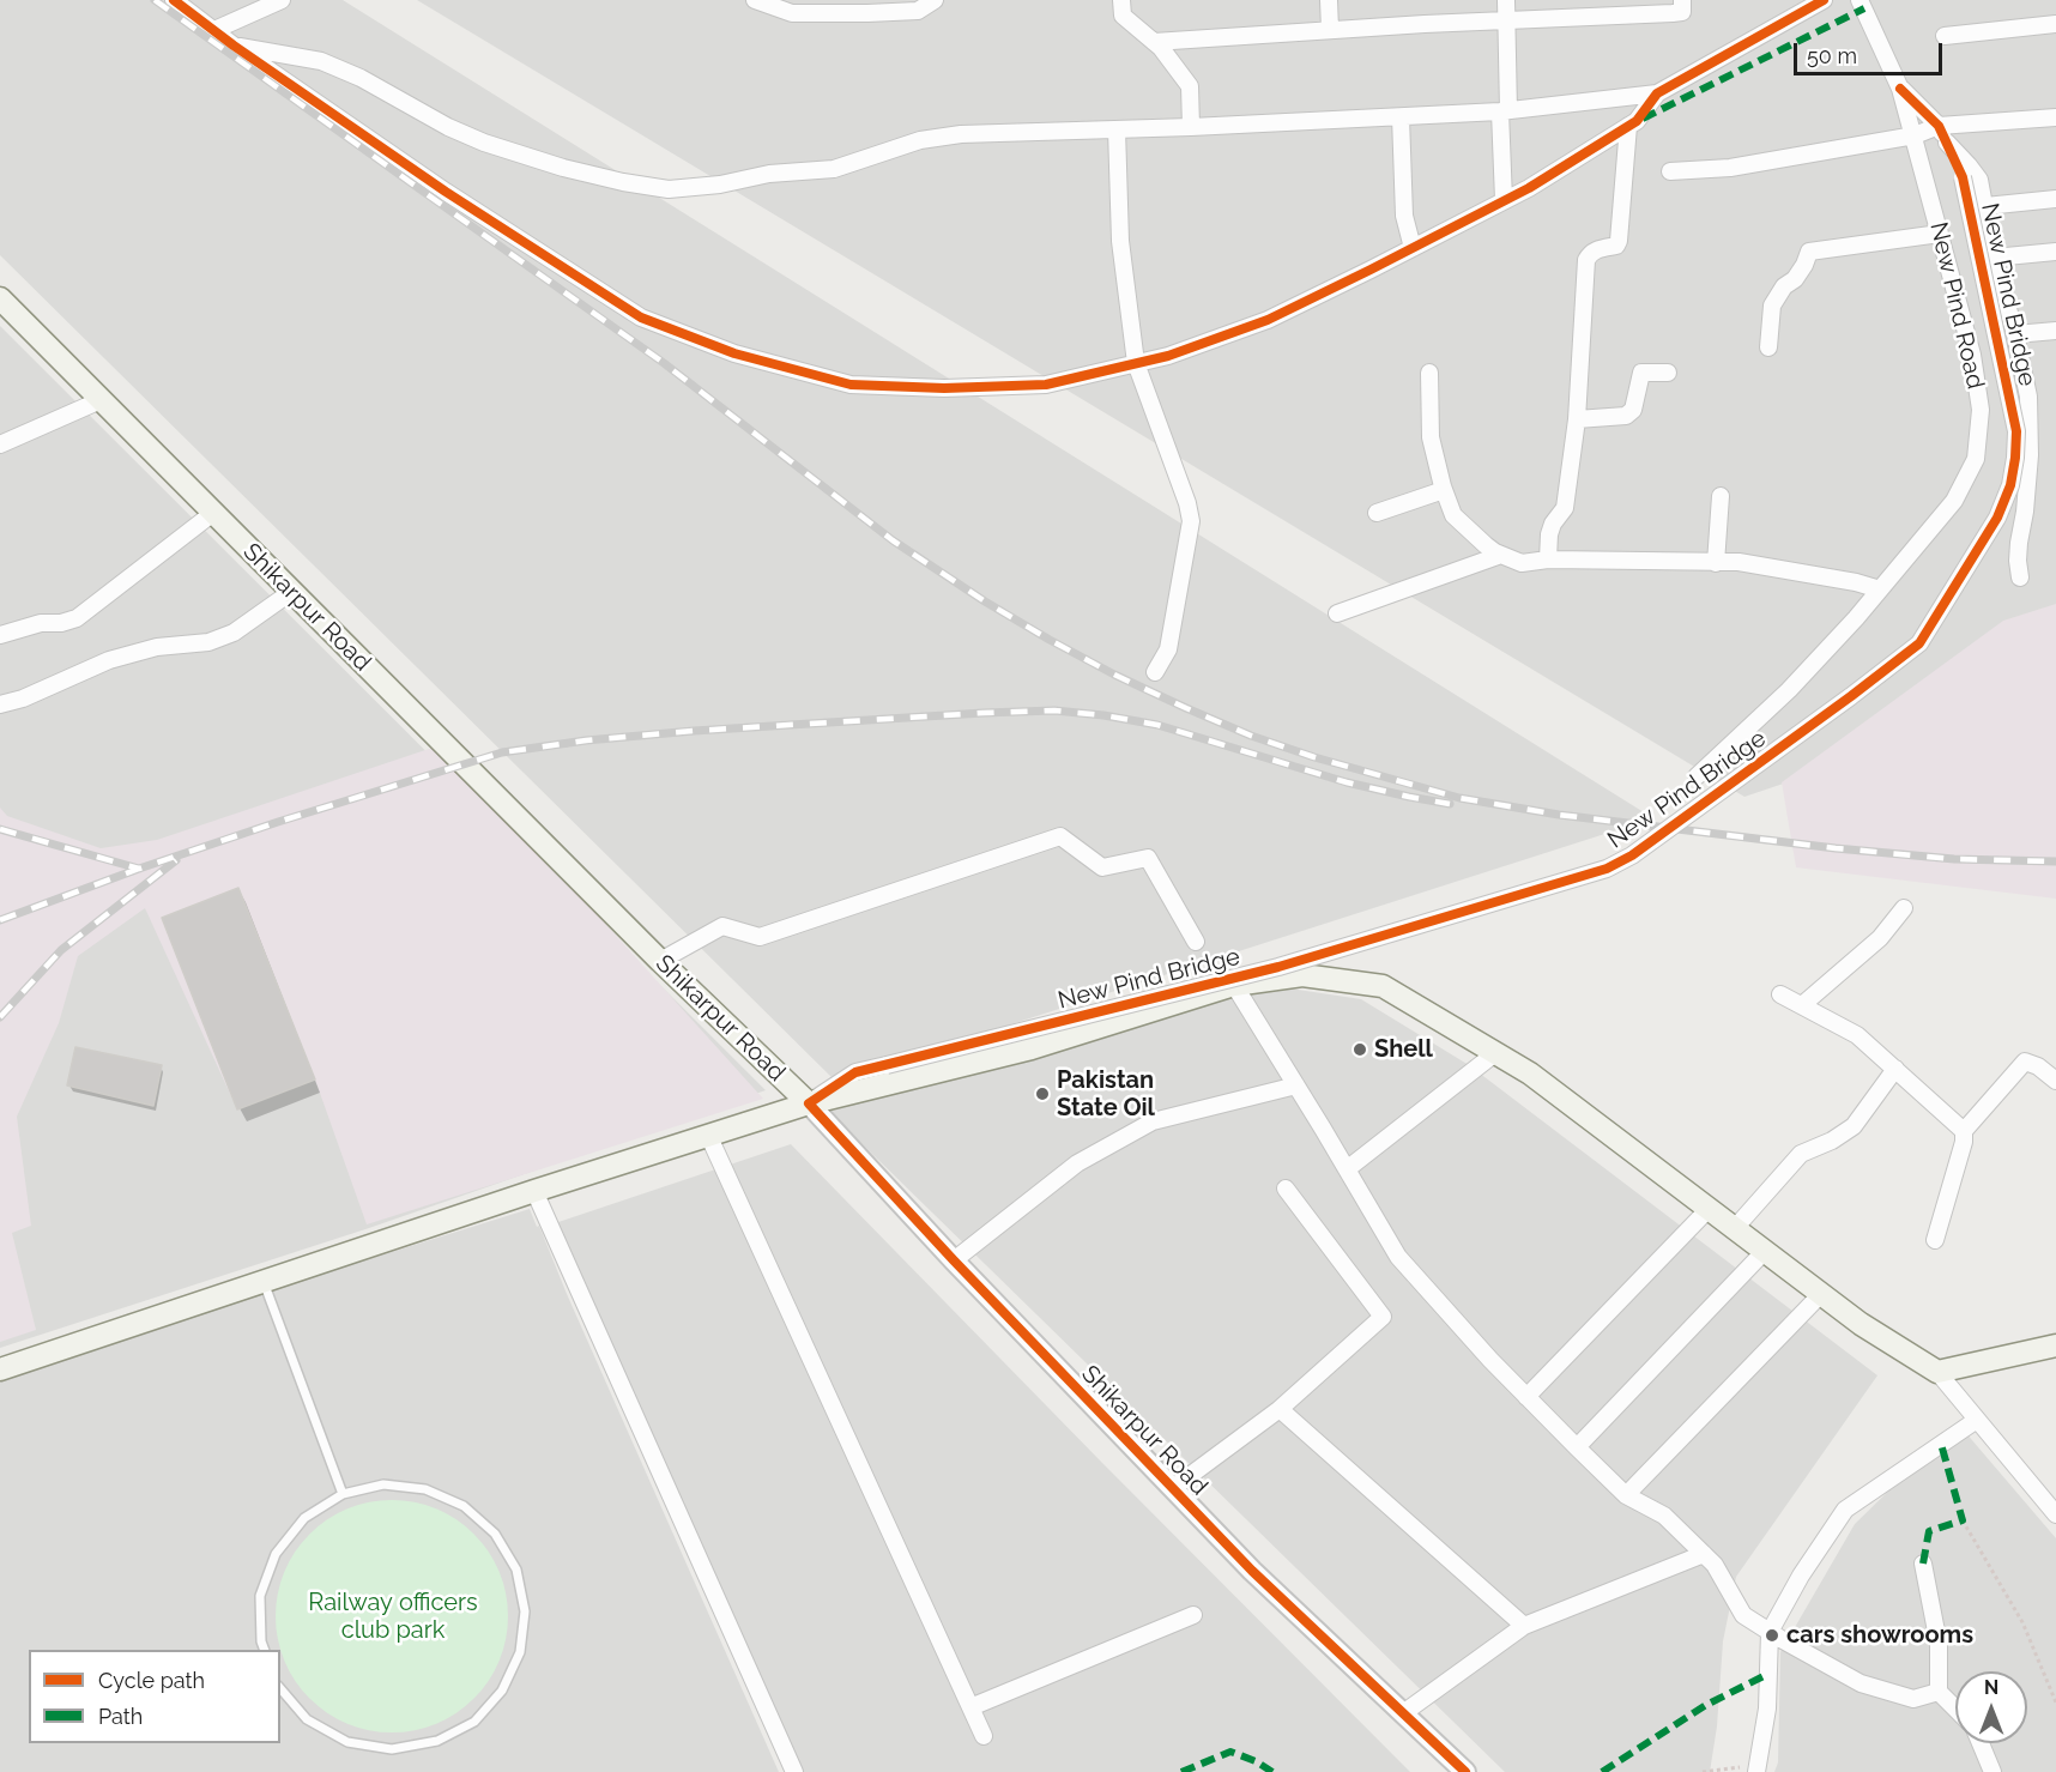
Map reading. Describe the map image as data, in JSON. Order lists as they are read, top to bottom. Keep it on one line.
{"streets":{"main road":["Shikarpur Road"],"street":["New Pind Bridge","New Pind Road"]},"crossings":[["New Pind Bridge","Shikarpur Road"]],"parks":["Railway officers club park"],"places":["Shell","Pakistan State Oil","cars showrooms"],"legend":["Cycle path","Path"],"scale_bar":"50 m","north":"top"}
